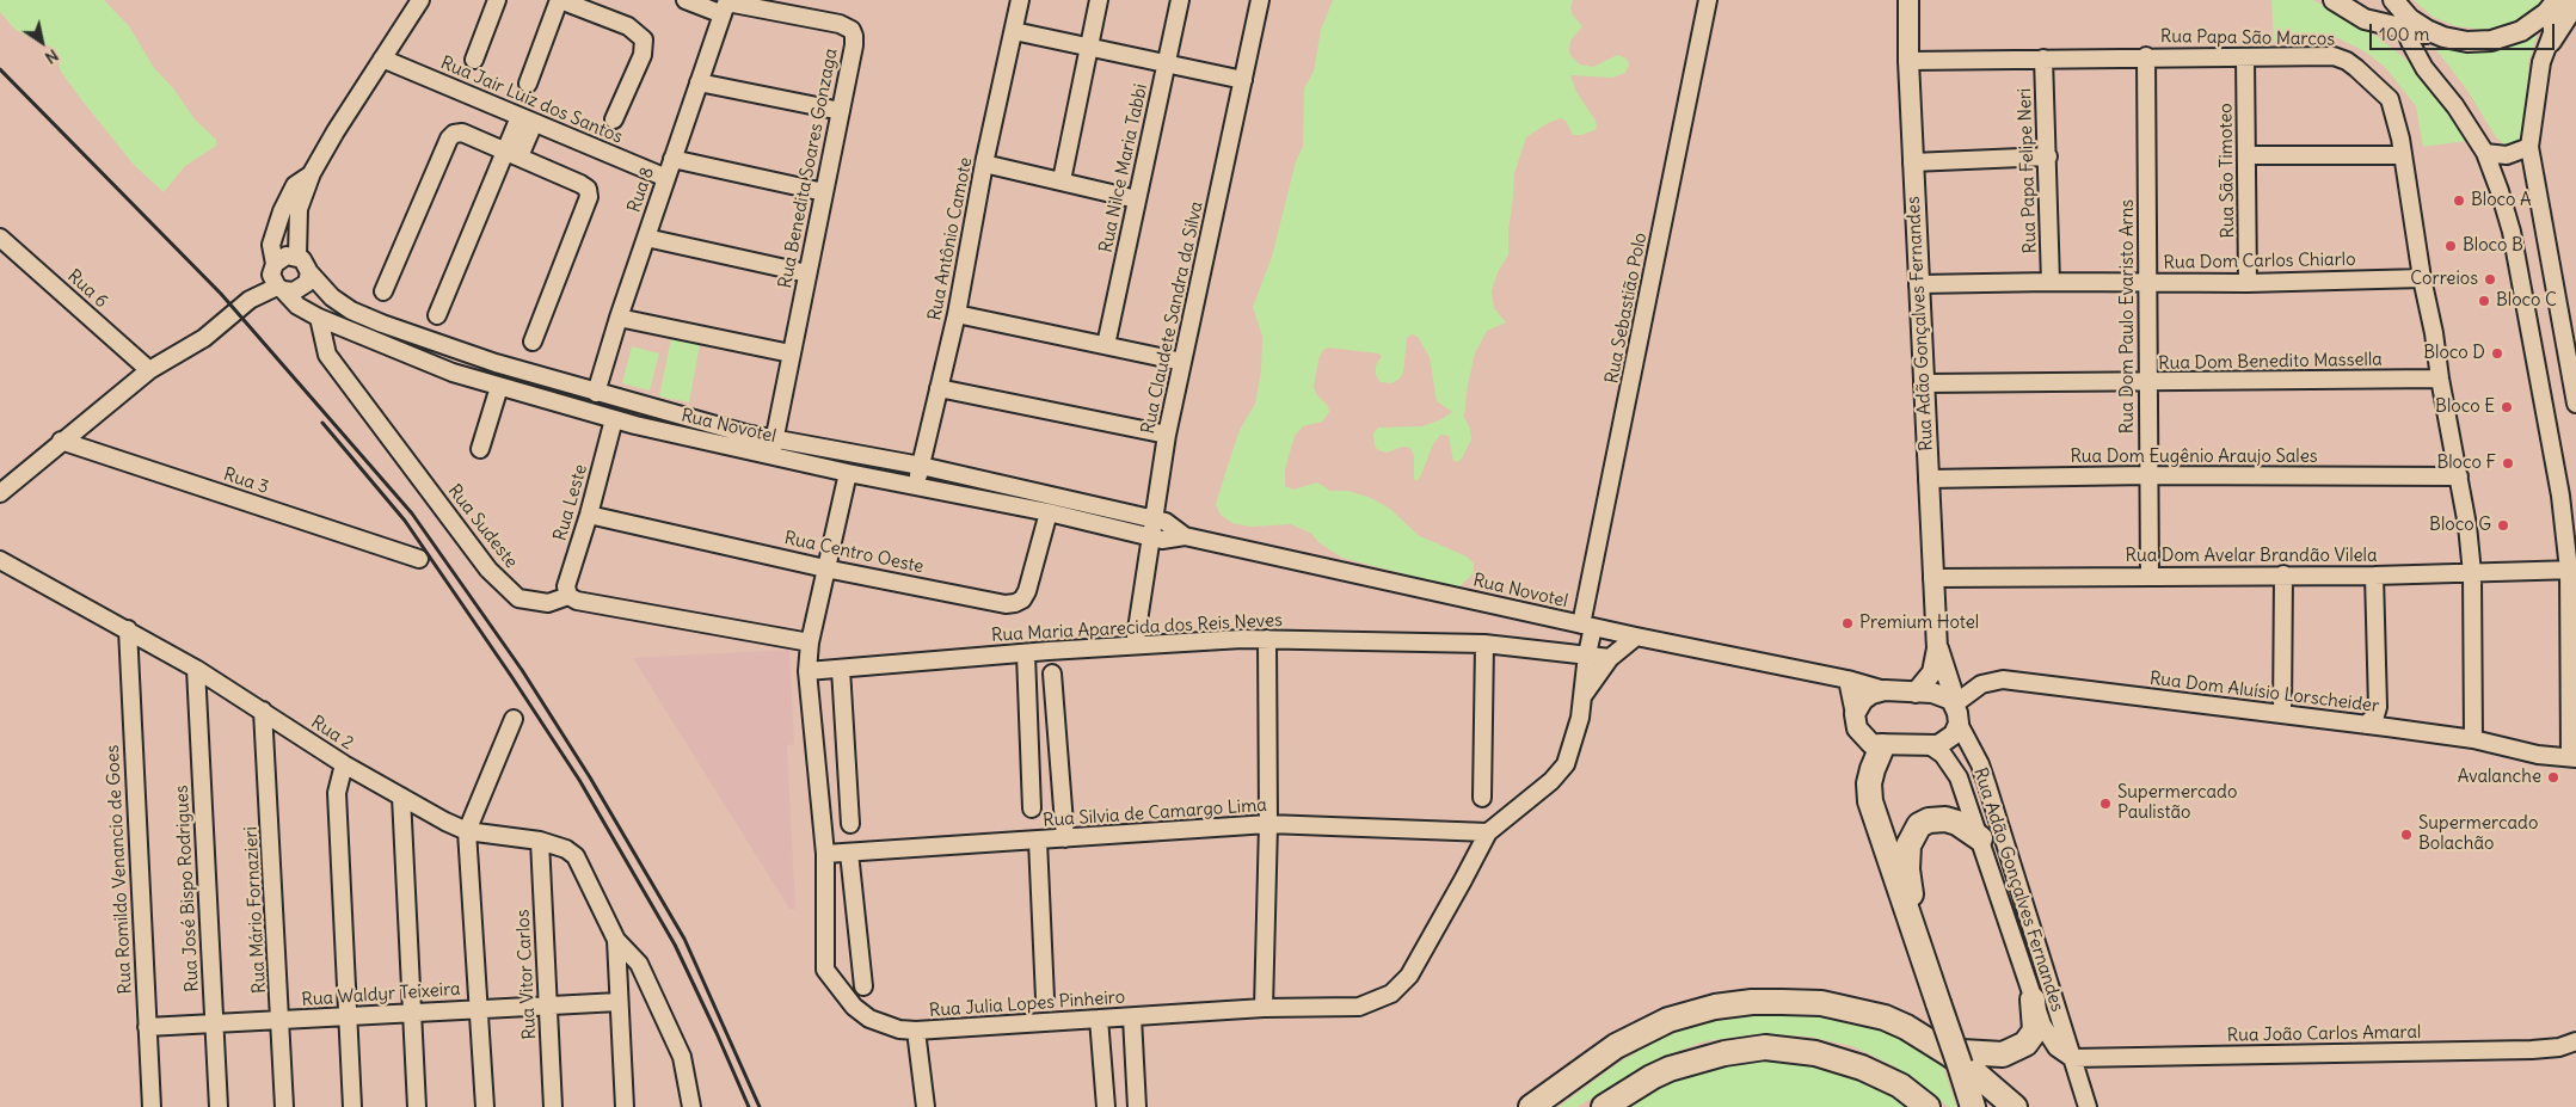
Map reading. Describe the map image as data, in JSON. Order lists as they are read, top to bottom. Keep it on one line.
{"streets":{"main road":["Rua Adão Gonçalves Fernandes"],"street":["Rua Papa São Marcos","Rua Jair Luiz dos Santos","Rua Benedita Soares Gonzaga","Rua Nilce Maria Tabbi","Rua Papa Felipe Neri","Rua São Timoteo","Rua 8","Rua Antônio Camote","Rua Dom Carlos Chiarlo","Rua 6","Rua Sebastião Polo","Rua Dom Paulo Evaristo Arns","Rua Claudete Sandra da Silva","Rua Dom Benedito Massella","Rua Novotel","Rua Dom Eugênio Araujo Sales","Rua 3","Rua Leste","Rua Sudeste","Rua Centro Oeste","Rua Dom Avelar Brandão Vilela","Rua Maria Aparecida dos Reis Neves","Rua Dom Aluísio Lorscheider","Rua 2","Rua Silvia de Camargo Lima","Rua Romildo Venancio de Goes","Rua José Bispo Rodrigues","Rua Mário Fornazieri","Rua Vitor Carlos","Rua Waldyr Teixeira","Rua Julia Lopes Pinheiro","Rua João Carlos Amaral"]},"crossings":[["Rua Papa São Marcos","Rua Papa Felipe Neri"],["Rua Papa São Marcos","Rua São Timoteo"],["Rua Papa São Marcos","Rua Dom Carlos Chiarlo"],["Rua Papa São Marcos","Rua Dom Paulo Evaristo Arns"],["Rua Papa São Marcos","Rua Adão Gonçalves Fernandes"],["Rua Papa São Marcos","Rua Dom Benedito Massella"],["Rua Papa São Marcos","Rua Dom Eugênio Araujo Sales"],["Rua Papa São Marcos","Rua Dom Avelar Brandão Vilela"],["Rua Papa São Marcos","Rua Dom Aluísio Lorscheider"],["Rua Jair Luiz dos Santos","Rua 8"],["Rua Benedita Soares Gonzaga","Rua 8"],["Rua Benedita Soares Gonzaga","Rua Novotel"],["Rua Papa Felipe Neri","Rua Dom Carlos Chiarlo"],["Rua São Timoteo","Rua Dom Carlos Chiarlo"],["Rua 8","Rua Novotel"],["Rua Antônio Camote","Rua Novotel"],["Rua Dom Carlos Chiarlo","Rua Dom Paulo Evaristo Arns"],["Rua Dom Carlos Chiarlo","Rua Adão Gonçalves Fernandes"],["Rua Sebastião Polo","Rua Novotel"],["Rua Sebastião Polo","Rua Julia Lopes Pinheiro"],["Rua Dom Paulo Evaristo Arns","Rua Dom Benedito Massella"],["Rua Dom Paulo Evaristo Arns","Rua Dom Eugênio Araujo Sales"],["Rua Dom Paulo Evaristo Arns","Rua Dom Avelar Brandão Vilela"],["Rua Claudete Sandra da Silva","Rua Novotel"],["Rua Claudete Sandra da Silva","Rua Maria Aparecida dos Reis Neves"],["Rua Adão Gonçalves Fernandes","Rua Dom Benedito Massella"],["Rua Adão Gonçalves Fernandes","Rua Dom Eugênio Araujo Sales"],["Rua Adão Gonçalves Fernandes","Rua Dom Avelar Brandão Vilela"],["Rua Adão Gonçalves Fernandes","Rua Dom Aluísio Lorscheider"],["Rua Adão Gonçalves Fernandes","Rua João Carlos Amaral"],["Rua Novotel","Rua Leste"],["Rua Novotel","Rua Sudeste"],["Rua Novotel","Rua Centro Oeste"],["Rua Novotel","Rua Julia Lopes Pinheiro"],["Rua Leste","Rua Sudeste"],["Rua Leste","Rua Centro Oeste"],["Rua Sudeste","Rua Julia Lopes Pinheiro"],["Rua Centro Oeste","Rua Julia Lopes Pinheiro"],["Rua Maria Aparecida dos Reis Neves","Rua Julia Lopes Pinheiro"],["Rua 2","Rua Romildo Venancio de Goes"],["Rua 2","Rua José Bispo Rodrigues"],["Rua 2","Rua Mário Fornazieri"],["Rua 2","Rua Vitor Carlos"],["Rua Silvia de Camargo Lima","Rua Julia Lopes Pinheiro"],["Rua Romildo Venancio de Goes","Rua Waldyr Teixeira"],["Rua José Bispo Rodrigues","Rua Waldyr Teixeira"],["Rua Mário Fornazieri","Rua Waldyr Teixeira"],["Rua Vitor Carlos","Rua Waldyr Teixeira"]],"places":["Bloco A","Bloco B","Correios","Bloco C","Bloco D","Bloco E","Bloco F","Bloco G","Premium Hotel","Avalanche","Supermercado Paulistão","Supermercado Bolachão"],"scale_bar":"100 m","north":"bottom right"}
